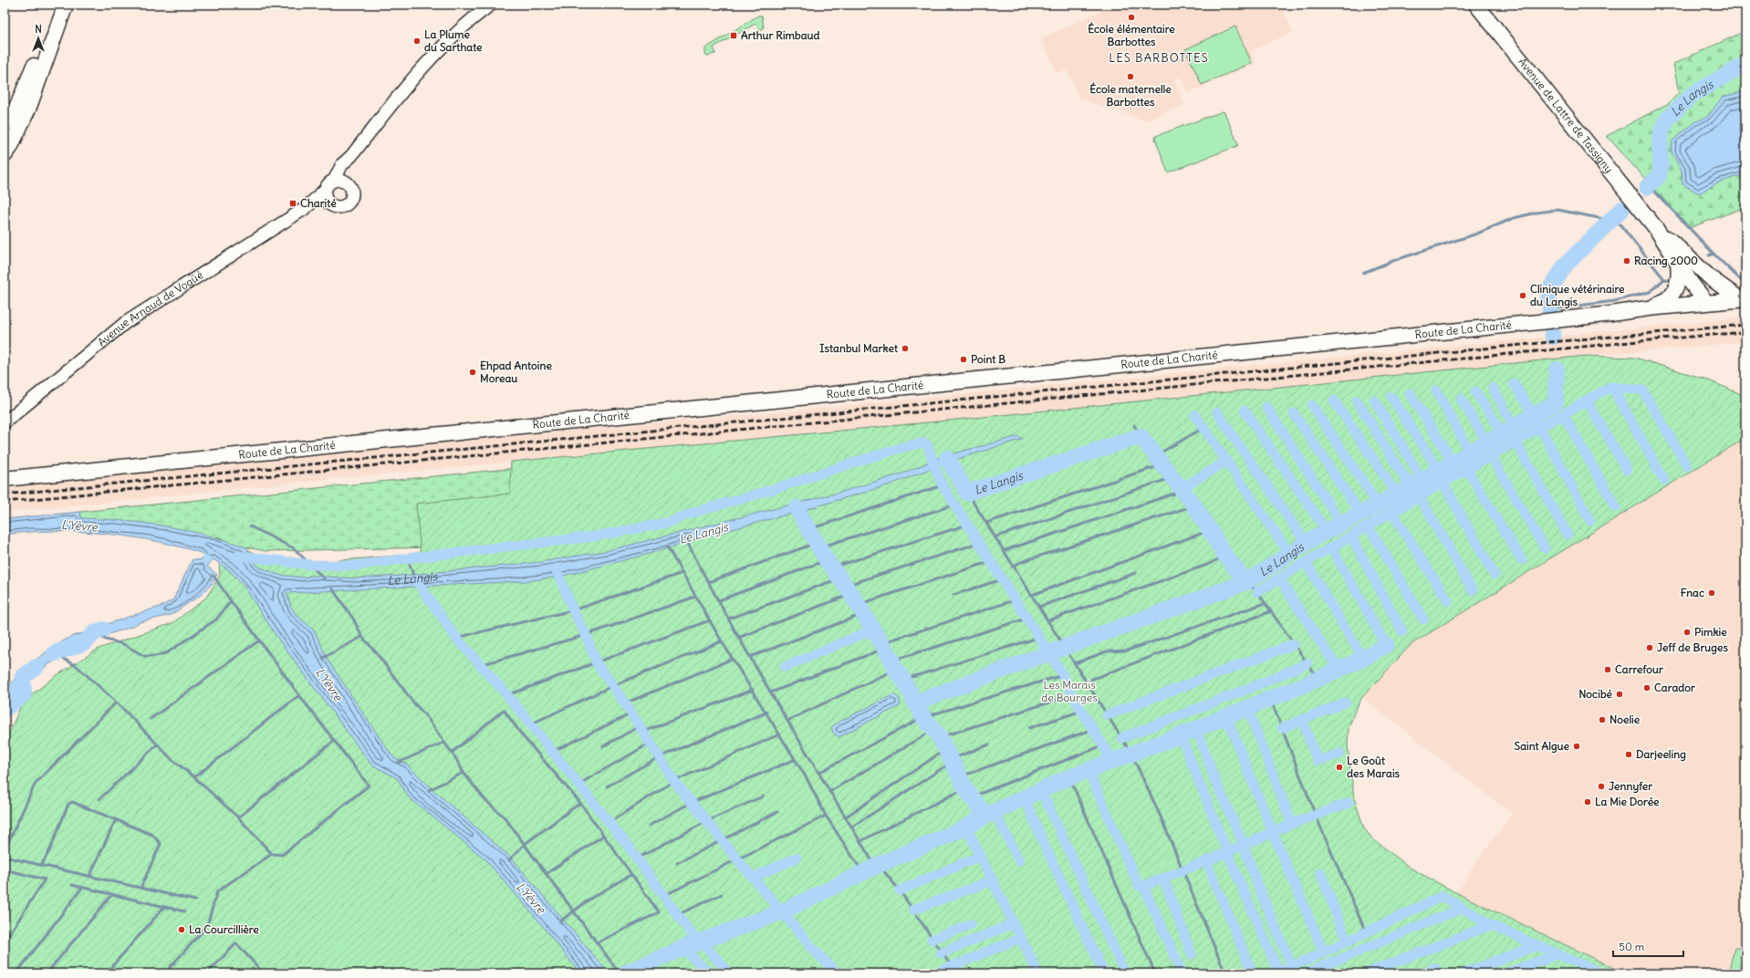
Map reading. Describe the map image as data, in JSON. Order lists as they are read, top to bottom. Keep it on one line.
{"streets":{"main road":["Avenue de Lattre de Tassigny","Route de La Charité"],"street":["Avenue Arnaud de Vogüé"]},"crossings":[["Avenue de Lattre de Tassigny","Route de La Charité"]],"districts":["LES BARBOTTES"],"water":["Le Langis","L'Yèvre"],"parks":["Les Marais de Bourges"],"places":{"other":["École élémentaire Barbottes","La Plume du Sarthate","École maternelle Barbottes","Racing 2000","Clinique vétérinaire du Langis","Istanbul Market","Point B","Ehpad Antoine Moreau","Fnac","Pimkie","Jeff de Bruges","Carrefour","Carador","Nocibé","Noelie","Saint Algue","Darjeeling","Le Goût des Marais","Jennyfer","La Mie Dorée","La Courcillière"],"transit":["Arthur Rimbaud","Charité"]},"scale_bar":"50 m","north":"top"}
